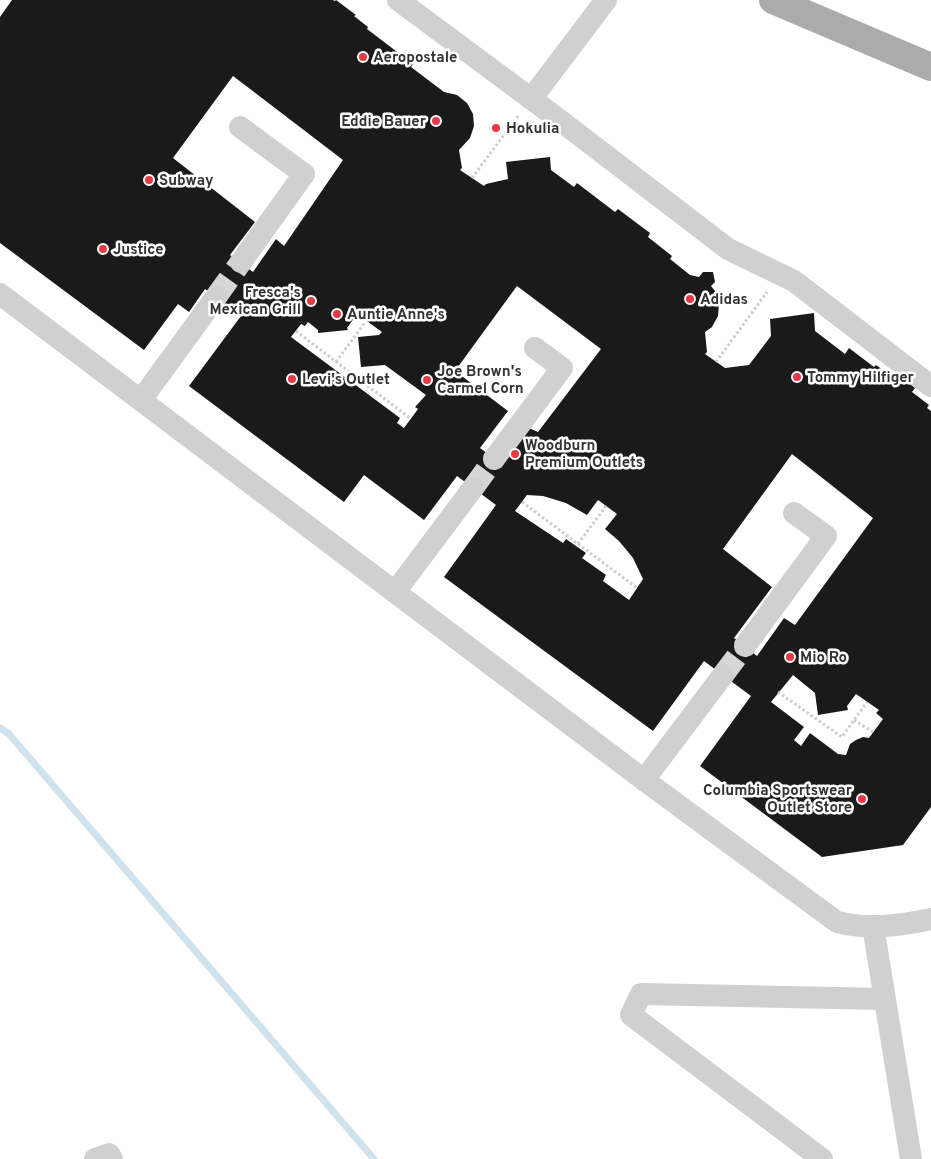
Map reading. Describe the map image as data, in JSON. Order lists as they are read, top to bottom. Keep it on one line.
{"places":["Aeropostale","Eddie Bauer","Hokulia","Subway","Justice","Adidas","Fresca's Mexican Grill","Auntie Anne's","Tommy Hilfiger","Levi's Outlet","Joe Brown's Carmel Corn","Woodburn Premium Outlets","Mio Ro","Columbia Sportswear Outlet Store"]}
